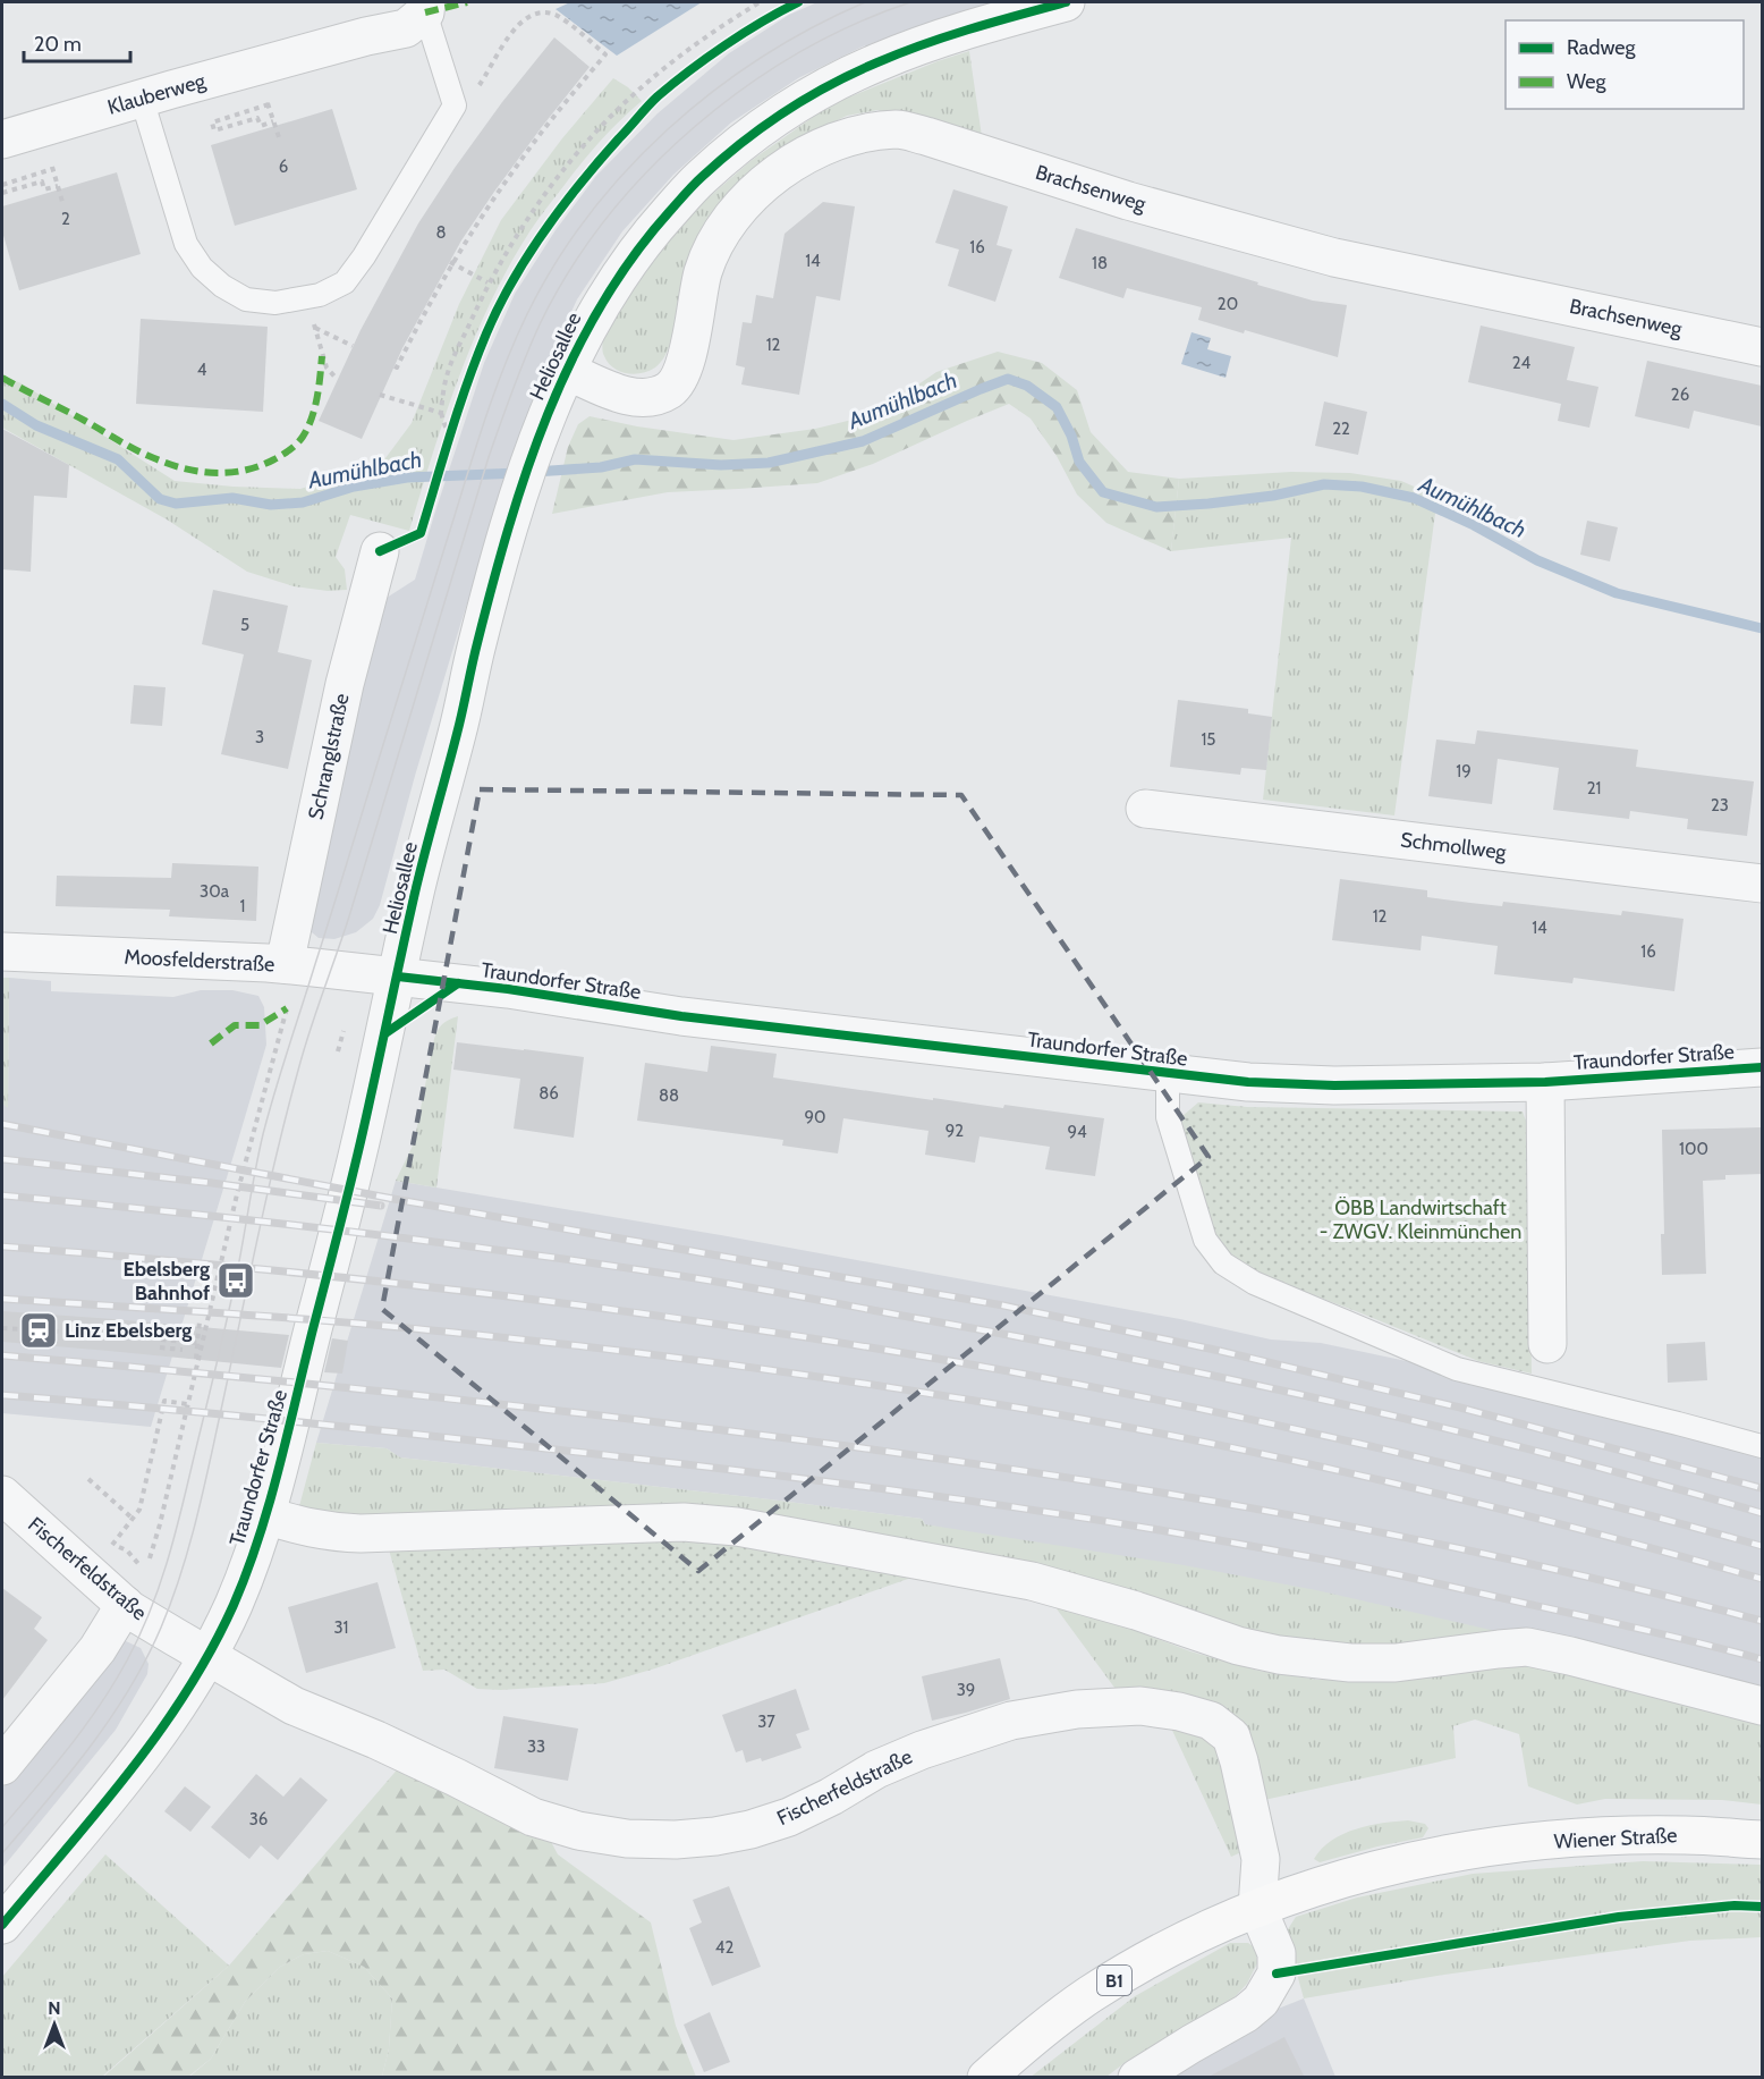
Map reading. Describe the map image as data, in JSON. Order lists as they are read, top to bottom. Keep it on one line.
{"streets":{"main road":["Wiener Straße","B1"],"street":["Klauberweg","Brachsenweg","Heliosallee","Schranglstraße","Schmollweg","Moosfelderstraße","Traundorfer Straße","Fischerfeldstraße"]},"crossings":[["Brachsenweg","Heliosallee"],["Heliosallee","Moosfelderstraße"],["Heliosallee","Traundorfer Straße"],["Schranglstraße","Moosfelderstraße"],["Moosfelderstraße","Traundorfer Straße"],["Traundorfer Straße","Fischerfeldstraße"],["Fischerfeldstraße","Wiener Straße"],["Fischerfeldstraße","B1"],["Wiener Straße","B1"]],"water":["Aumühlbach"],"parks":["ÖBB Landwirtschaft - ZWGV. Kleinmünchen"],"places":{"bus stop":["Ebelsberg Bahnhof"],"station":["Linz Ebelsberg"]},"house_numbers":["6","2","8","16","14","18","20","12","24","4","26","22","5","3","15","19","21","23","30a","1","12","14","16","86","88","90","92","94","100","31","39","37","33","36","42"],"legend":["Radweg","Weg"],"scale_bar":"20 m","north":"top"}
